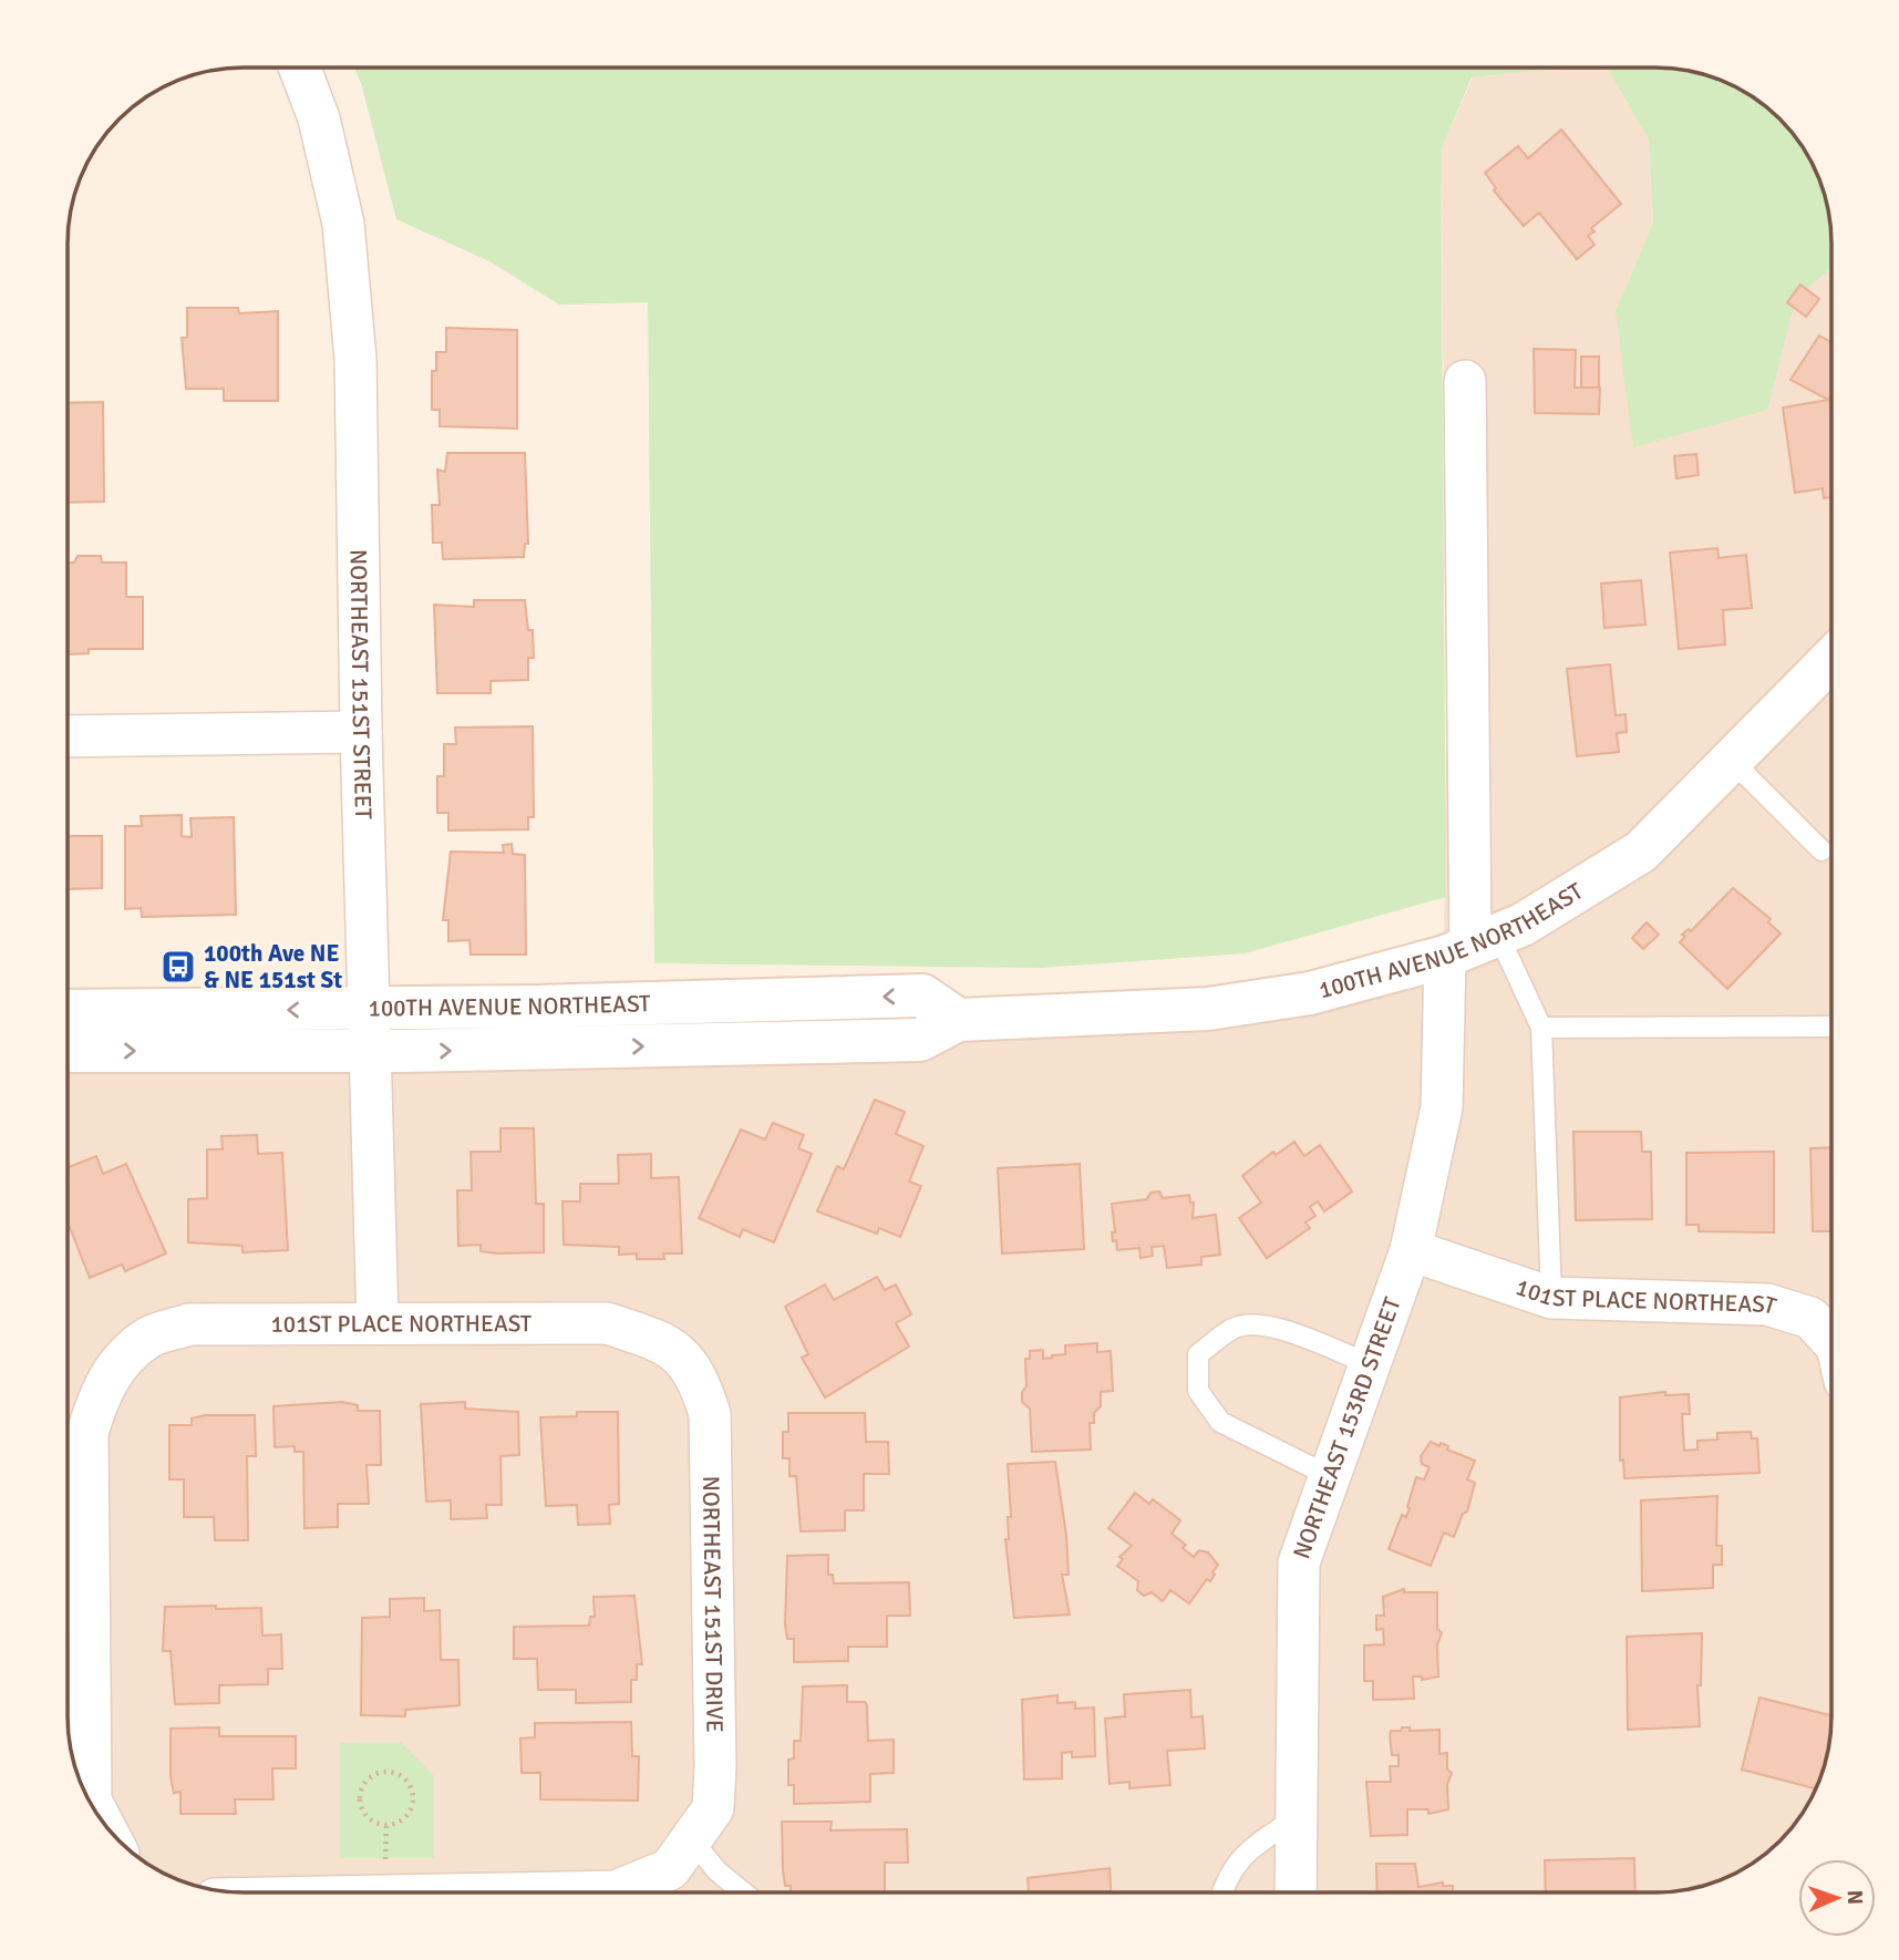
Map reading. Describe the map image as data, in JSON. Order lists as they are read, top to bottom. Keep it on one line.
{"streets":{"main road":["100TH AVENUE NORTHEAST"],"street":["NORTHEAST 151ST STREET","101ST PLACE NORTHEAST","NORTHEAST 153RD STREET","NORTHEAST 151ST DRIVE"]},"crossings":[["NORTHEAST 151ST STREET","100TH AVENUE NORTHEAST"],["NORTHEAST 151ST STREET","101ST PLACE NORTHEAST"],["100TH AVENUE NORTHEAST","NORTHEAST 153RD STREET"],["101ST PLACE NORTHEAST","NORTHEAST 153RD STREET"],["101ST PLACE NORTHEAST","NORTHEAST 151ST DRIVE"]],"places":{"bus stop":["100th Ave NE & NE 151st St"]},"north":"right"}
